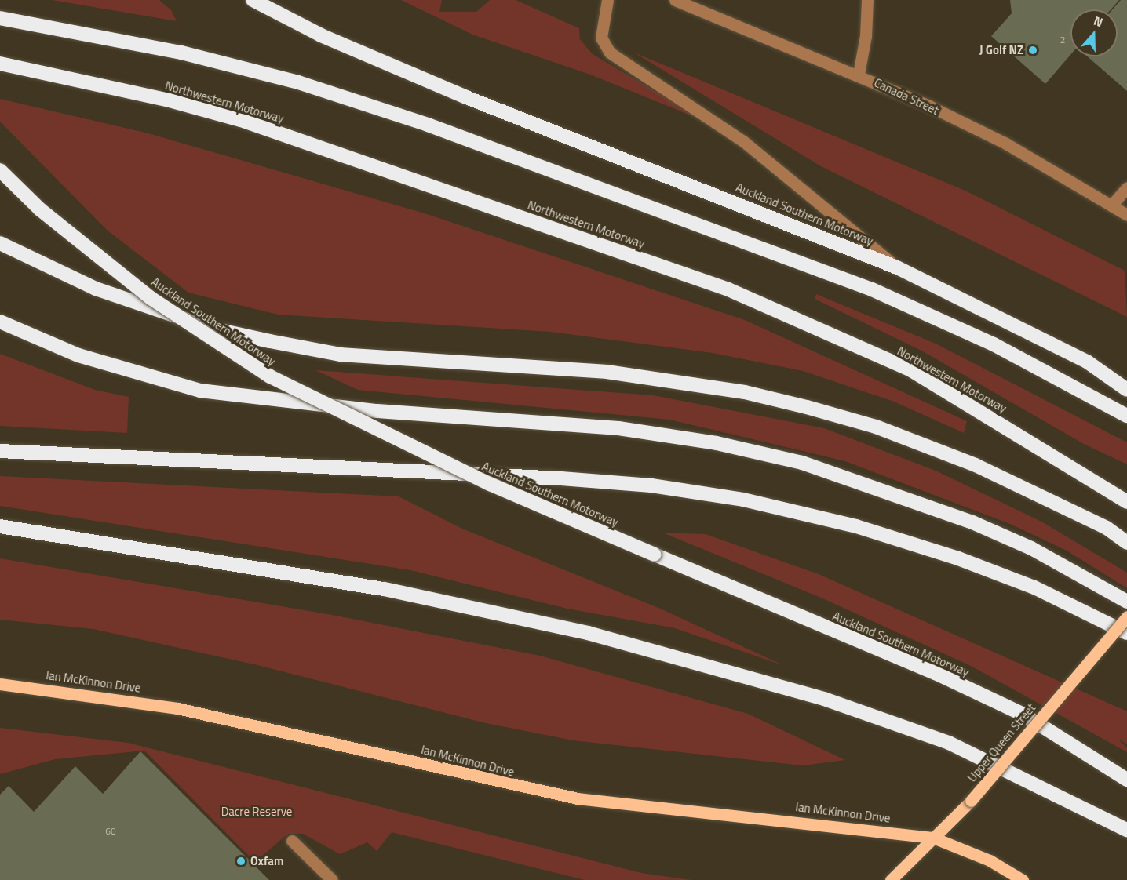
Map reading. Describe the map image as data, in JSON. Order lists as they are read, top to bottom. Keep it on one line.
{"streets":{"highway":["Northwestern Motorway","Auckland Southern Motorway"],"main road":["Ian McKinnon Drive","Upper Queen Street"],"street":["Canada Street"]},"crossings":[["Ian McKinnon Drive","Upper Queen Street"]],"parks":["Dacre Reserve"],"places":["J Golf NZ","Oxfam"],"house_numbers":["2","60"],"north":"top"}
